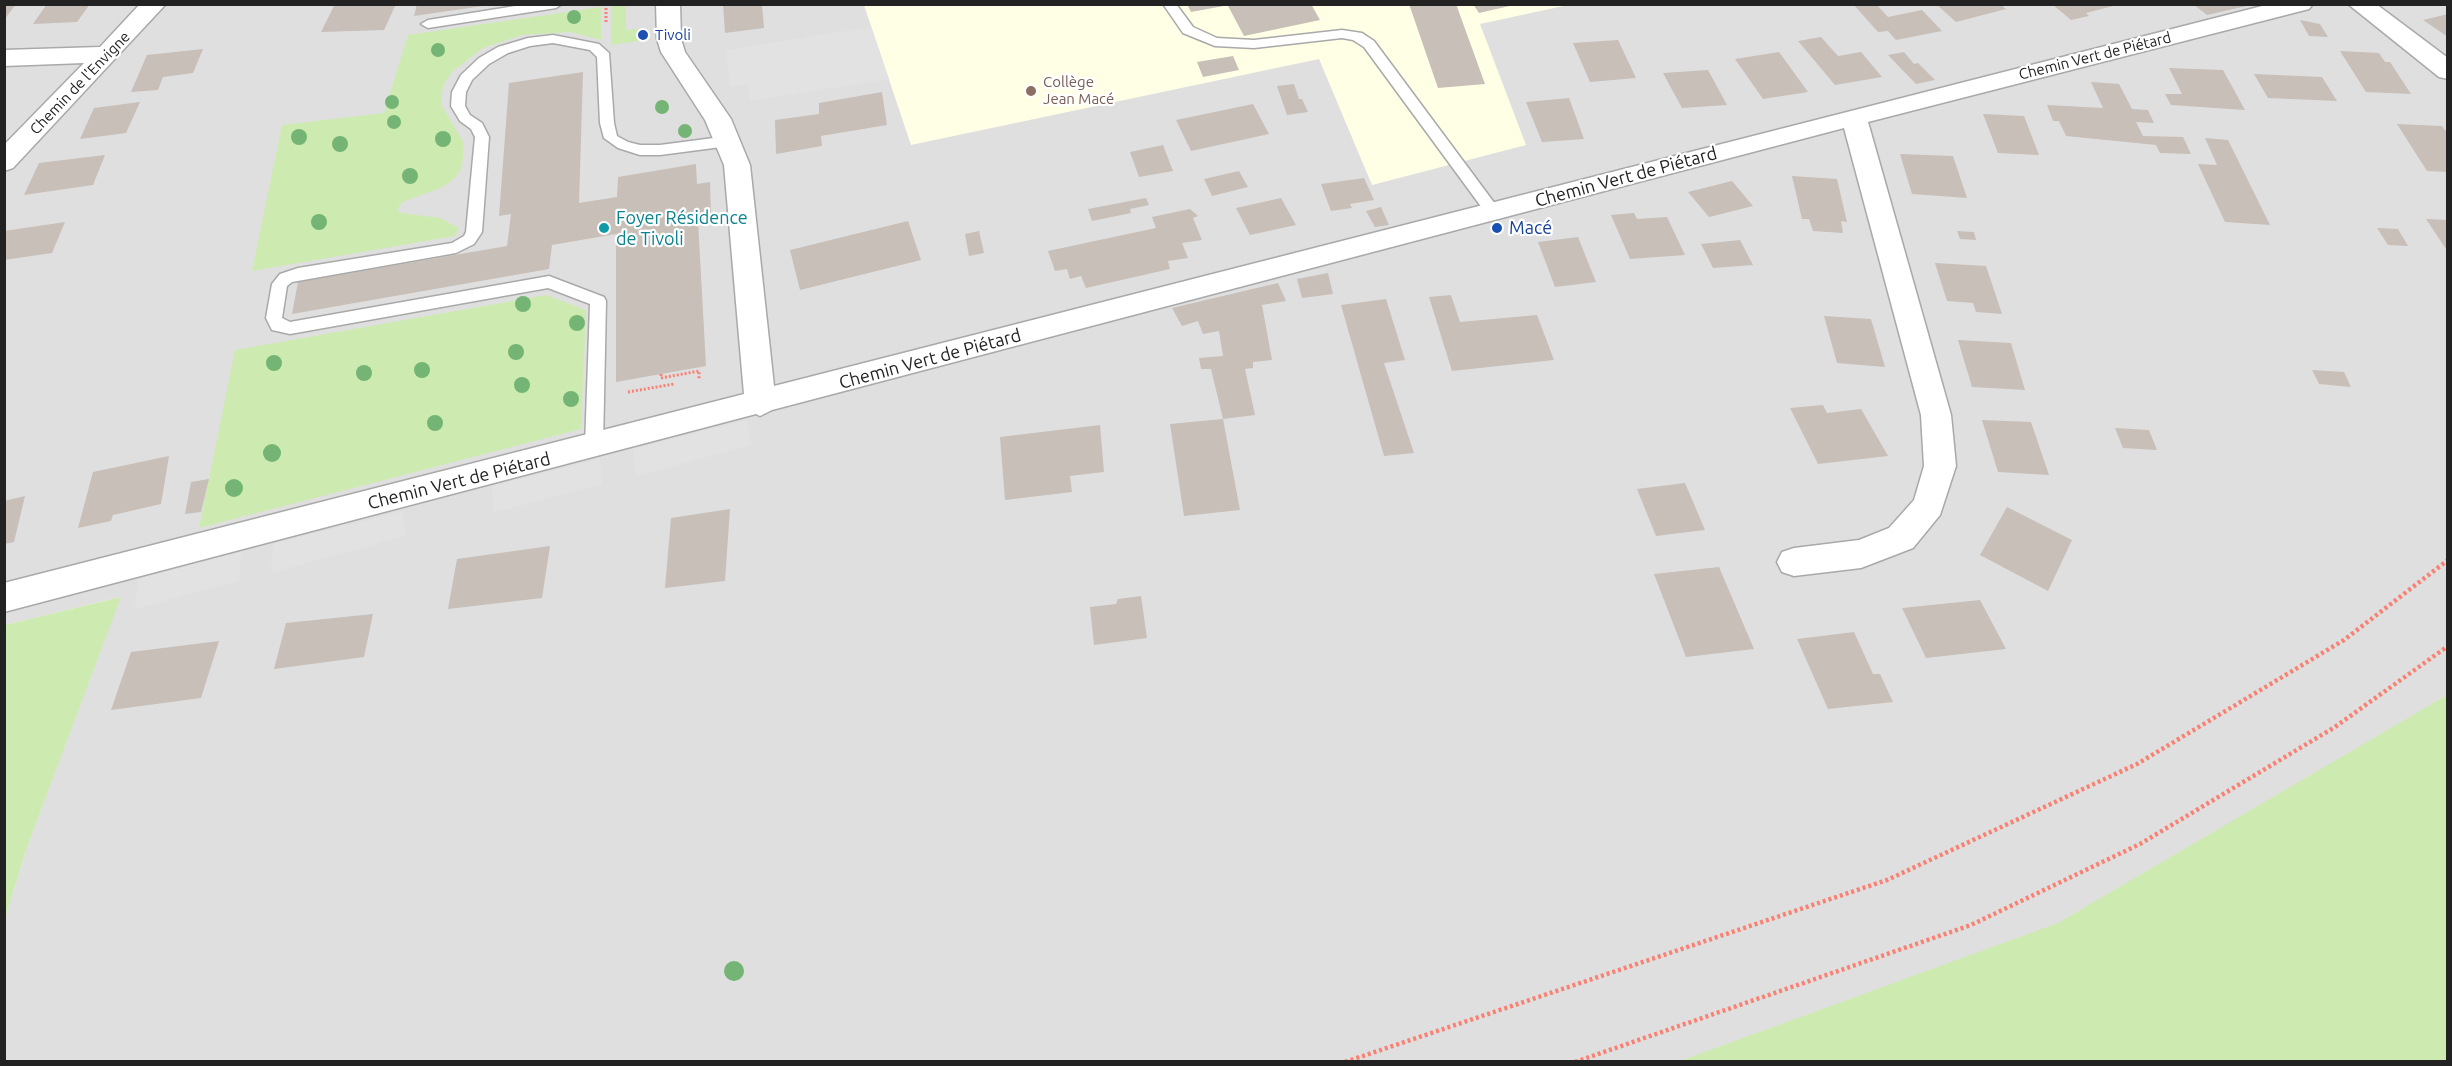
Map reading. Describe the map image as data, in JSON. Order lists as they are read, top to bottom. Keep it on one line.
{"streets":{"street":["Chemin Vert de Piétard","Chemin de l'Envigne"]},"places":["Tivoli","Collège Jean Macé","Foyer Résidence de Tivoli","Macé"]}
